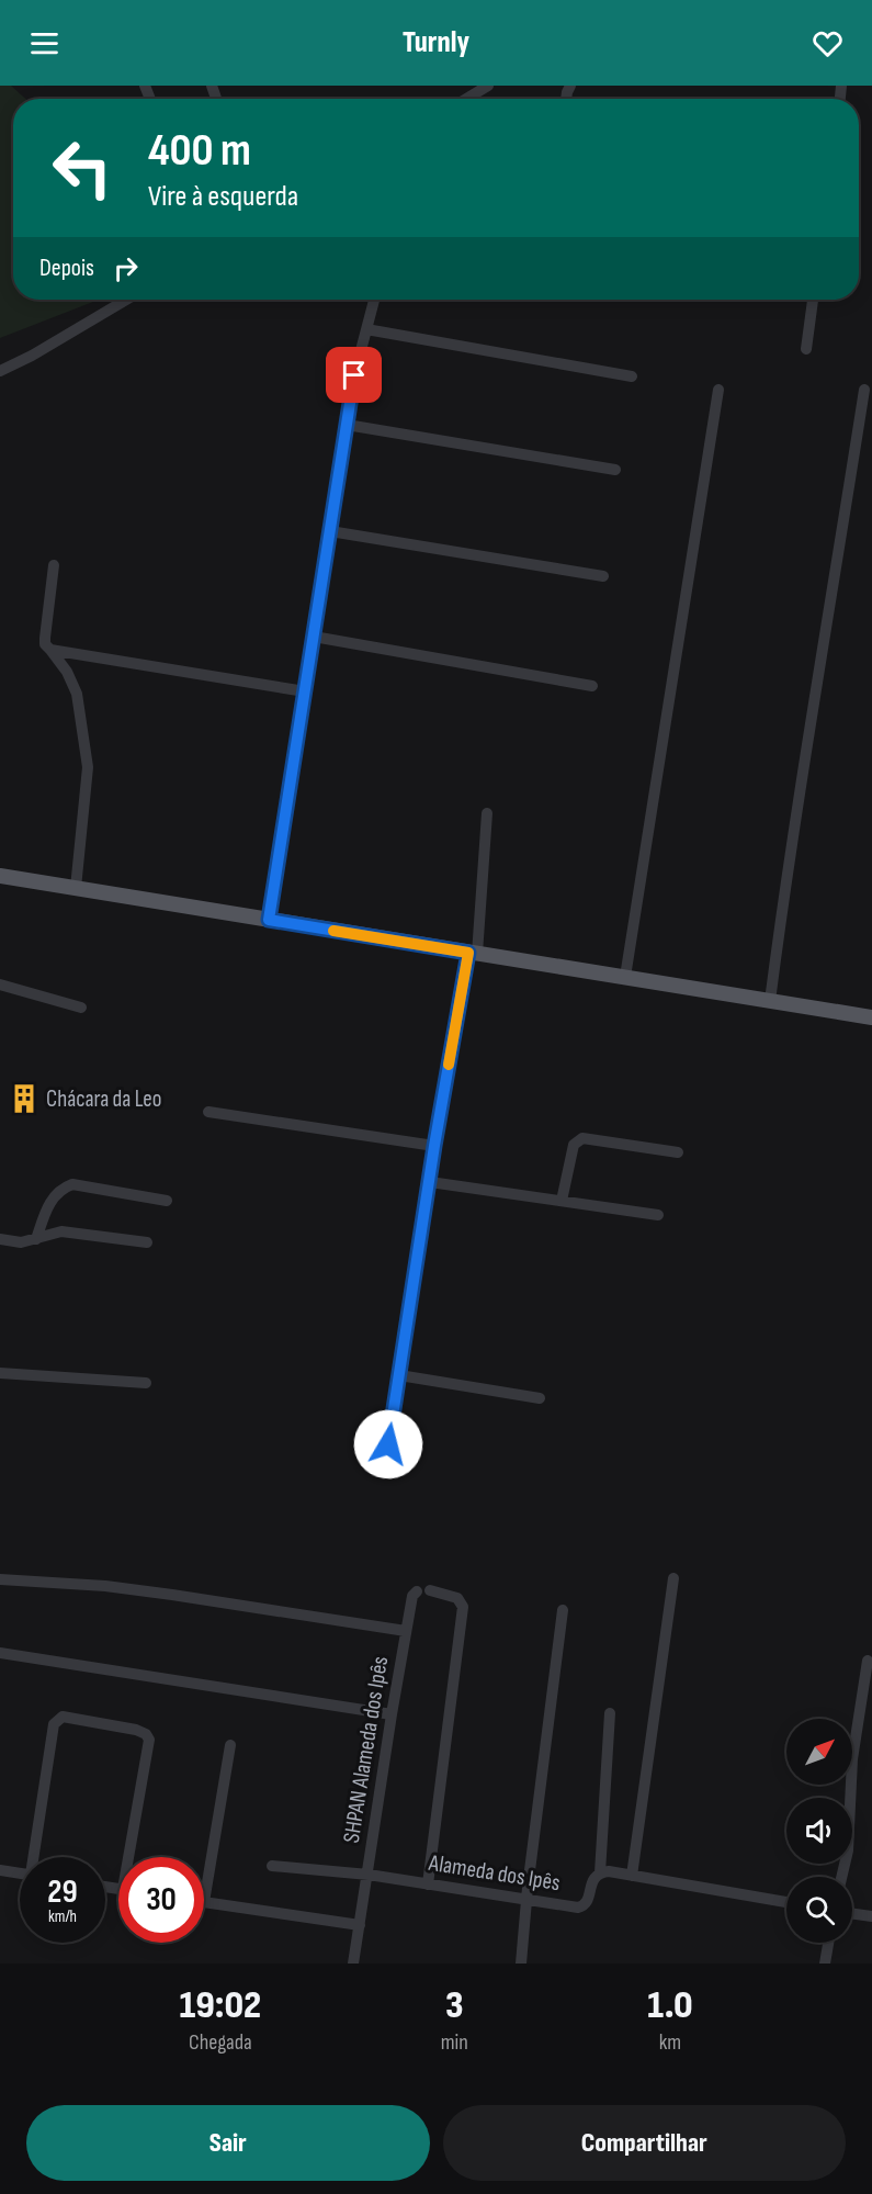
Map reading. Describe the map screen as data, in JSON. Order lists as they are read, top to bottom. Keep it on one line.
{"streets":{"street":["SHPAN Alameda dos Ipês","Alameda dos Ipês"]},"crossings":[["SHPAN Alameda dos Ipês","Alameda dos Ipês"]],"places":{"building":["Chácara da Leo"]},"north":"top right","page":{"header":"Turnly","turn":["400 m","Vire à esquerda"],"then":"Depois","speed":"29 km/h","limit":"30","eta":["19:02","Chegada","3","min","1.0","km"],"buttons":["Sair","Compartilhar"]}}
